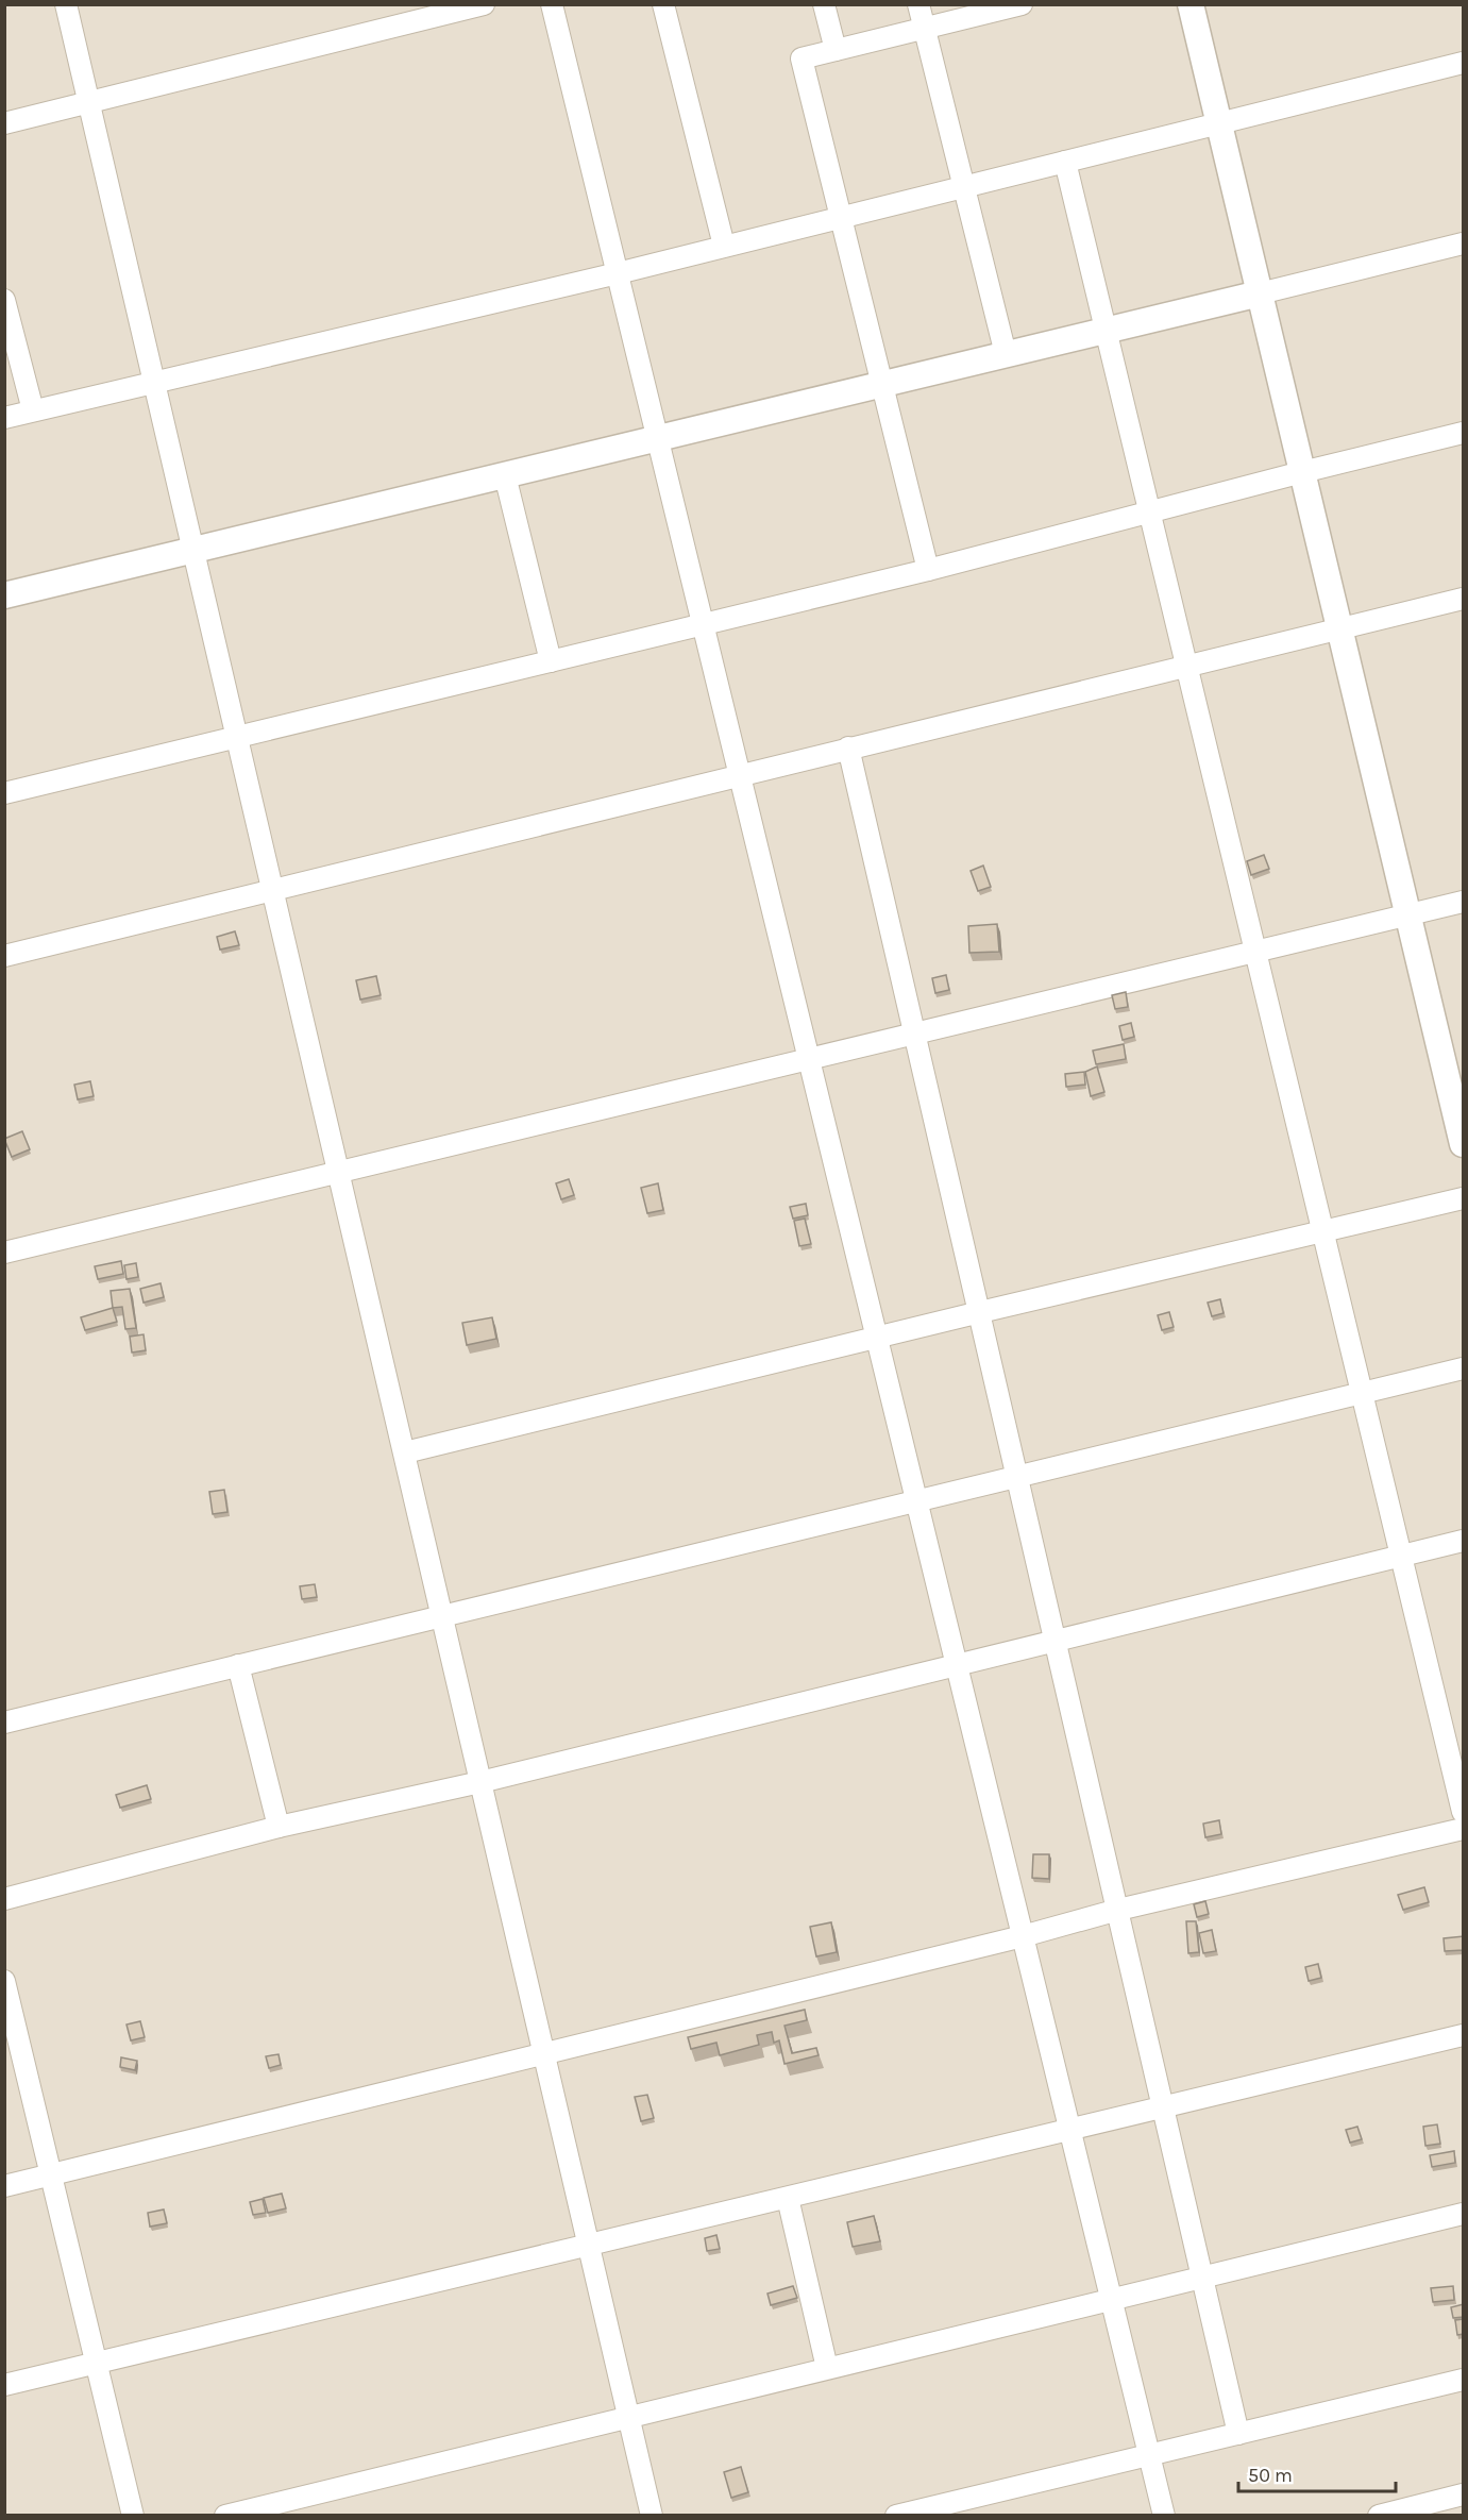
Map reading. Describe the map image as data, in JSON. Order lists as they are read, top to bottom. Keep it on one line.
{"scale_bar":"50 m"}
